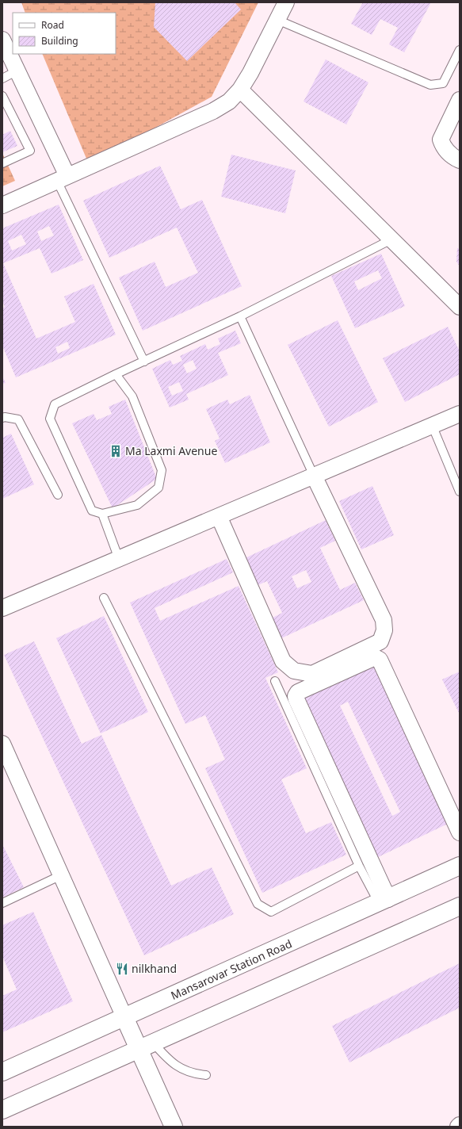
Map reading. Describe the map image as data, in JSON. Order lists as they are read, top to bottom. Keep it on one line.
{"streets":{"main road":["Mansarovar Station Road"]},"places":{"building":["Ma Laxmi Avenue"],"restaurant":["nilkhand"]},"legend":["Road","Building"]}
